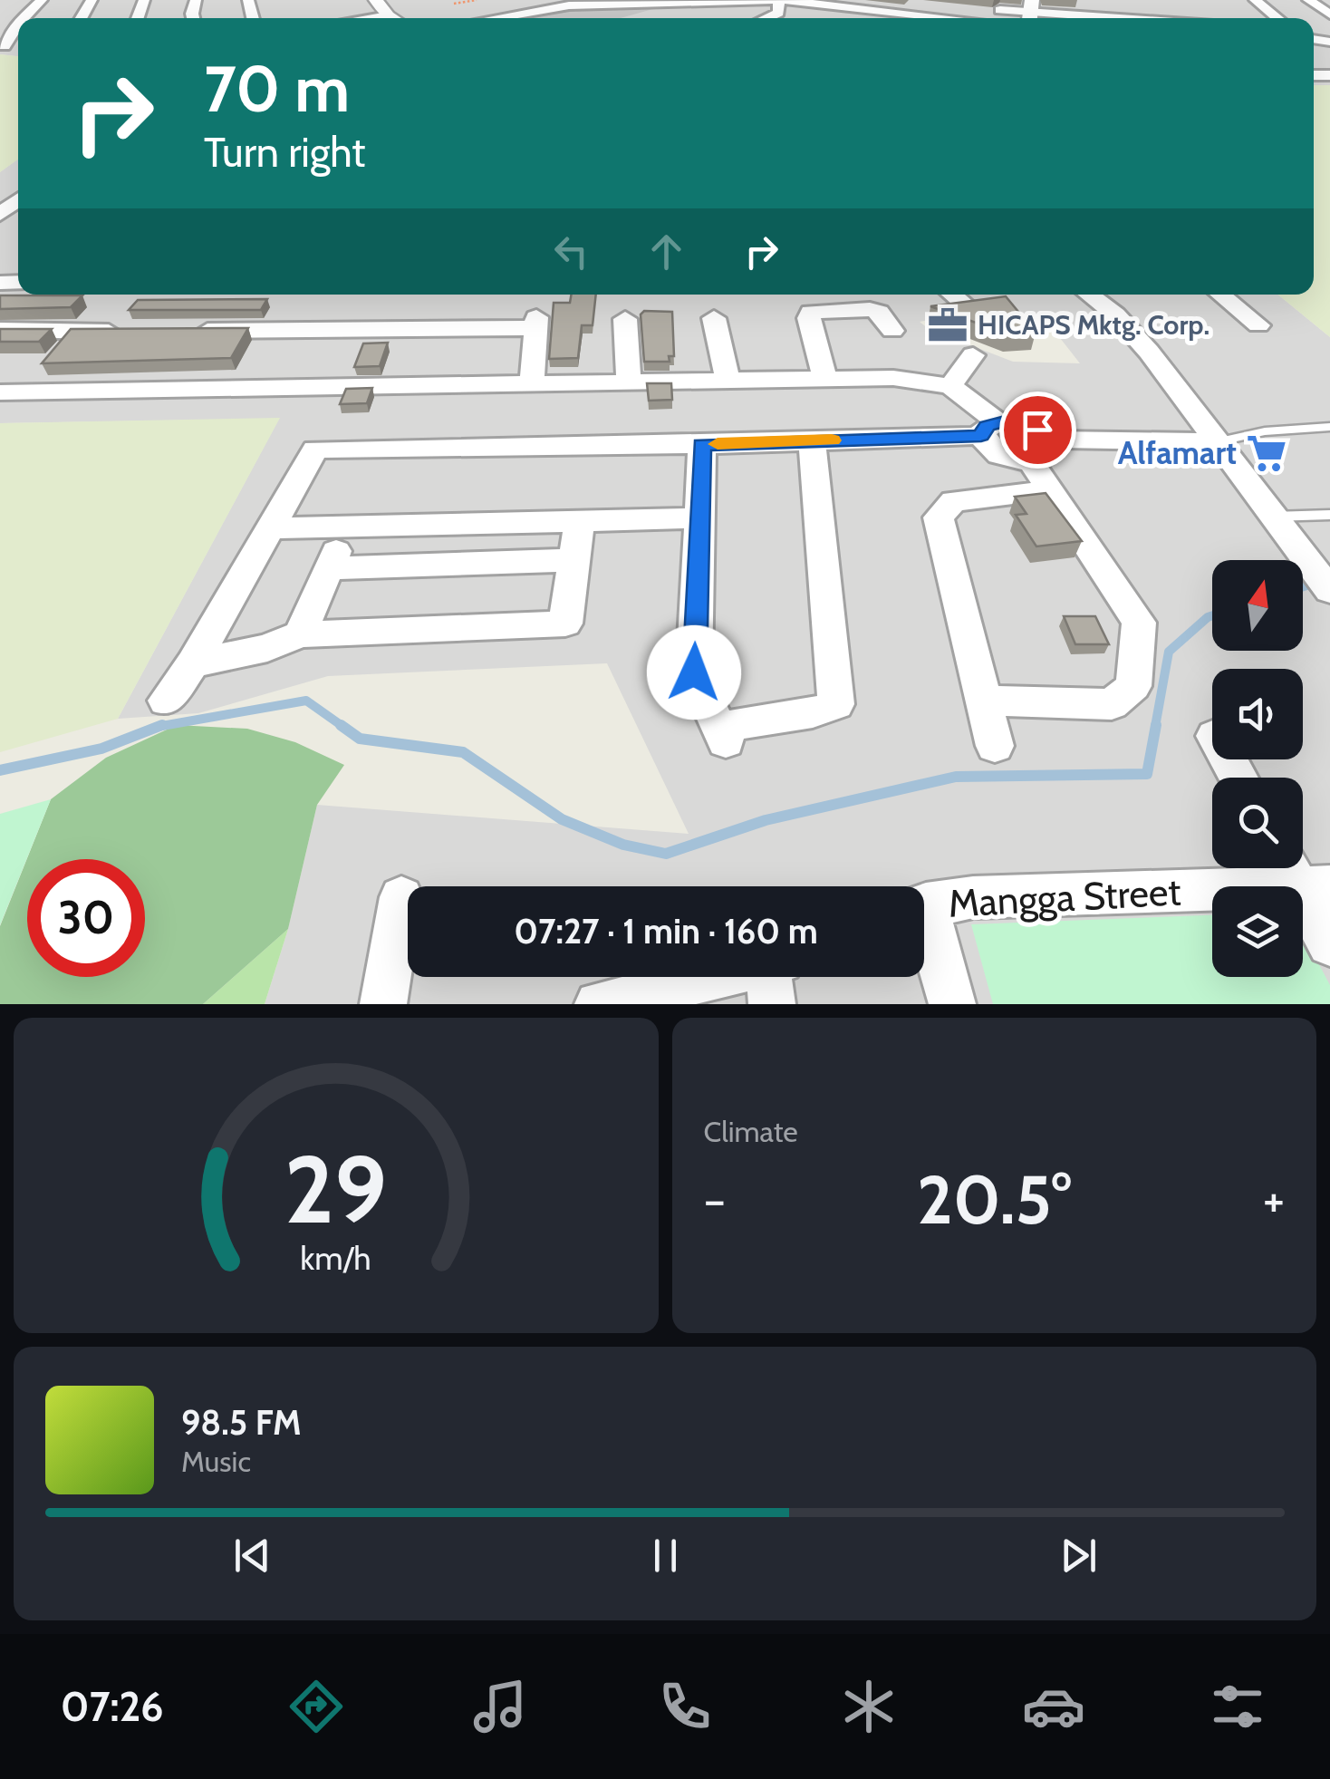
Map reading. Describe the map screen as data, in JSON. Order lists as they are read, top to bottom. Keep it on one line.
{"streets":{"street":["Mangga Street"]},"places":{"office":["HICAPS Mktg. Corp."],"supermarket":["Alfamart"]},"north":"top","page":{"turn":["70 m","Turn right"],"limit":"30","trip":"07:27 · 1 min · 160 m","tile":"Climate","heat":["−","20.5°","+"],"song":["98.5 FM","Music"],"tabs":"07:26","gauge":["29","km/h"]}}
